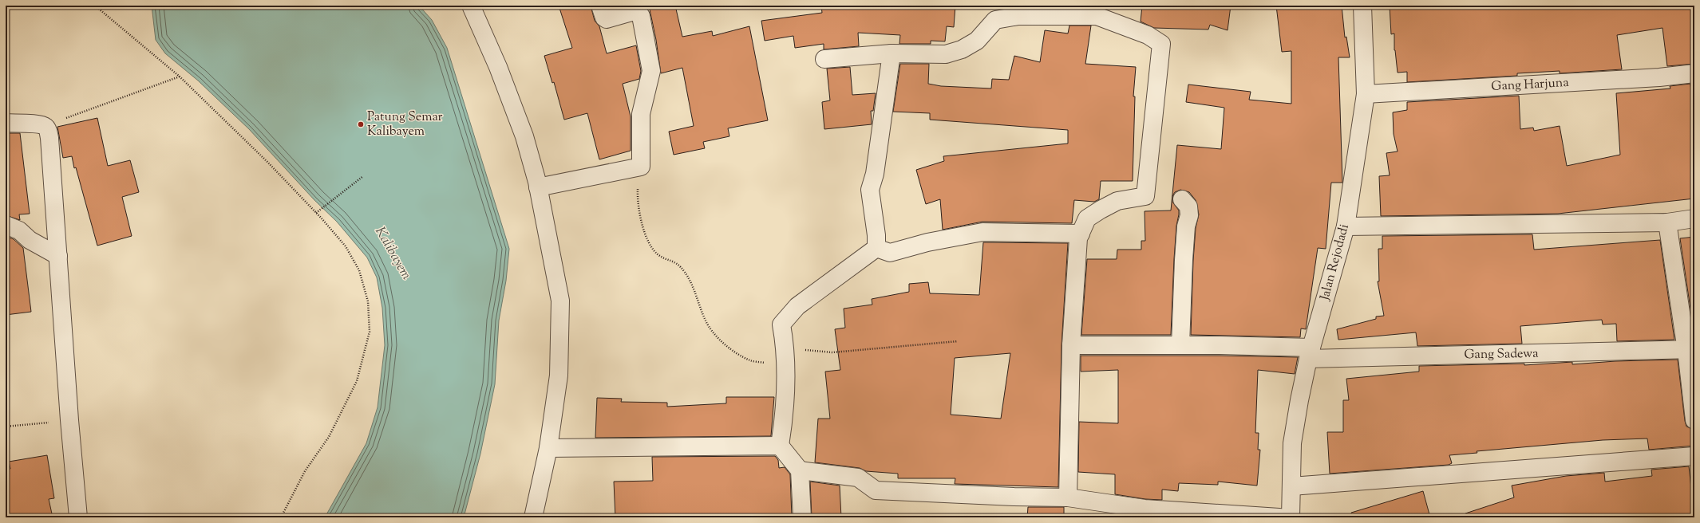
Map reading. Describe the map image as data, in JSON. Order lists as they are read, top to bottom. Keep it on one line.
{"streets":{"street":["Gang Harjuna","Jalan Rejodadi","Gang Sadewa"]},"crossings":[["Gang Harjuna","Jalan Rejodadi"],["Jalan Rejodadi","Gang Sadewa"]],"water":["Kalibayem"],"places":["Patung Semar Kalibayem"]}
